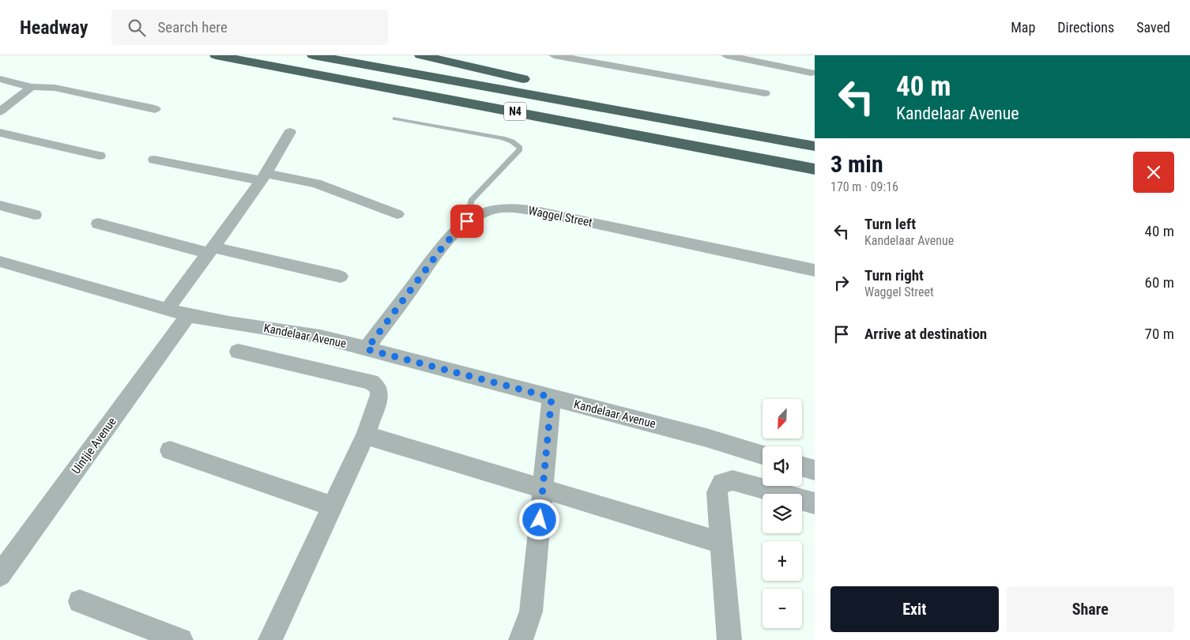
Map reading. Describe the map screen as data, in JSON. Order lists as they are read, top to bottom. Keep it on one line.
{"streets":{"highway":["N4"],"street":["Waggel Street","Kandelaar Avenue","Uintjie Avenue"]},"crossings":[["Waggel Street","Kandelaar Avenue"],["Kandelaar Avenue","Uintjie Avenue"]],"north":"bottom left","page":{"header":"Headway","search":"Search here","nav":["Map","Directions","Saved"],"turn":["40 m","Kandelaar Avenue"],"heading":["3 min","170 m · 09:16"],"list":[{"name":"Turn left","note":"Kandelaar Avenue","value":"40 m"},{"name":"Turn right","note":"Waggel Street","value":"60 m"},{"name":"Arrive at destination","value":"70 m"}],"map_buttons":["+","−"],"buttons":["Exit","Share"]}}
